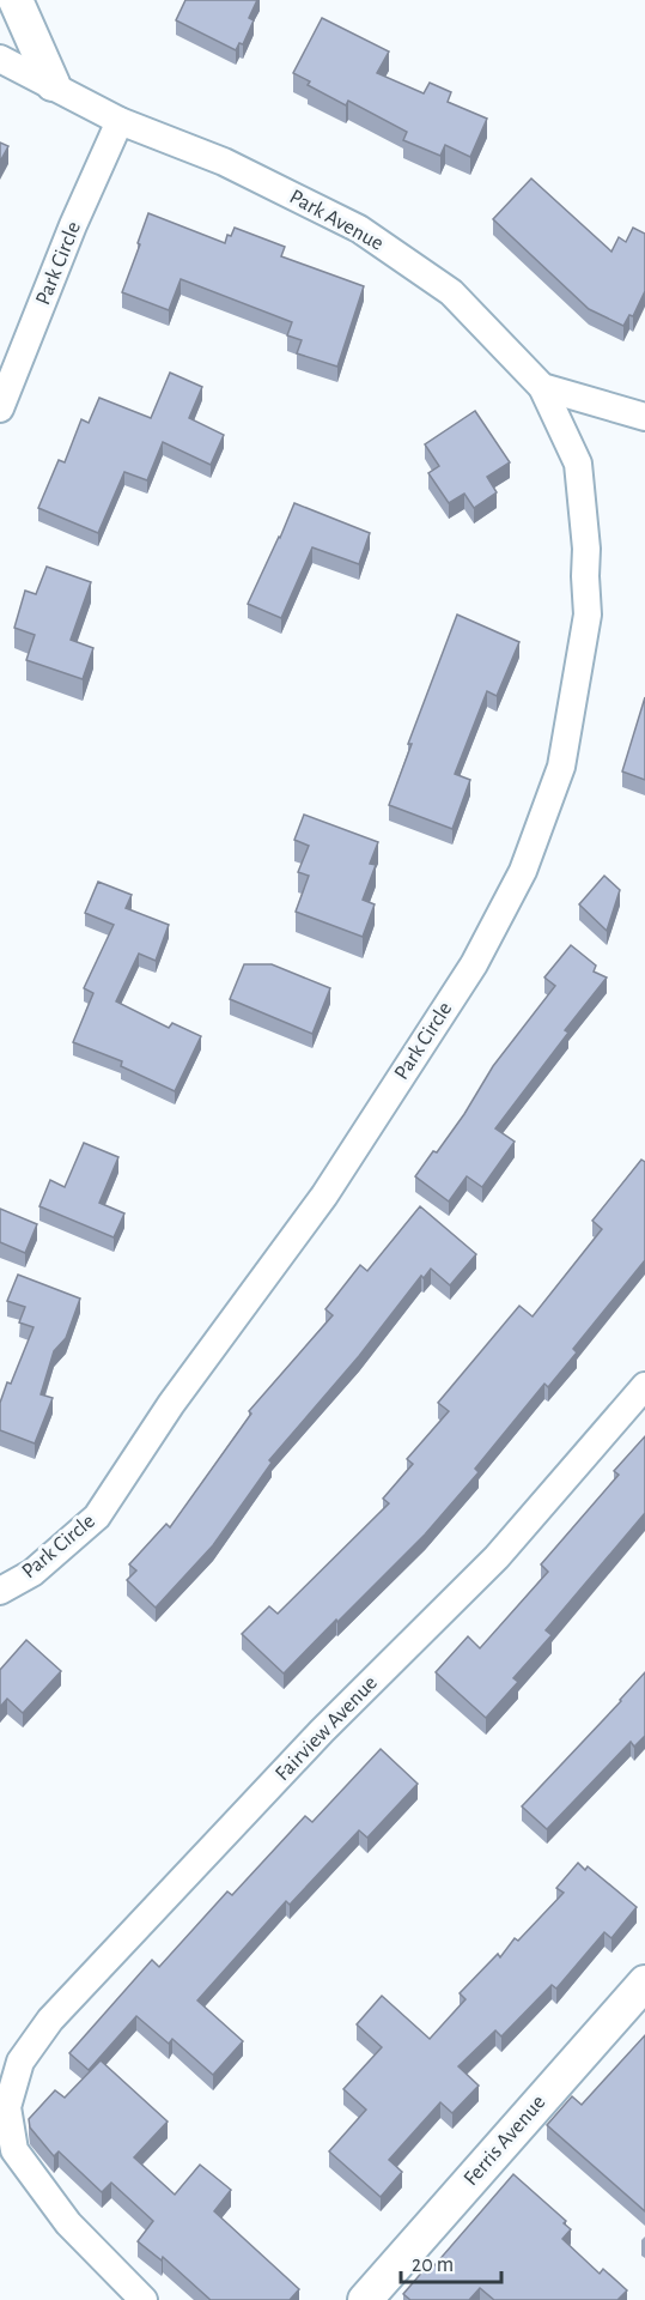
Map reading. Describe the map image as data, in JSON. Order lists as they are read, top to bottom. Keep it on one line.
{"streets":{"street":["Park Avenue","Park Circle","Fairview Avenue","Ferris Avenue"]},"crossings":[["Park Avenue","Park Circle"]],"scale_bar":"20 m"}
